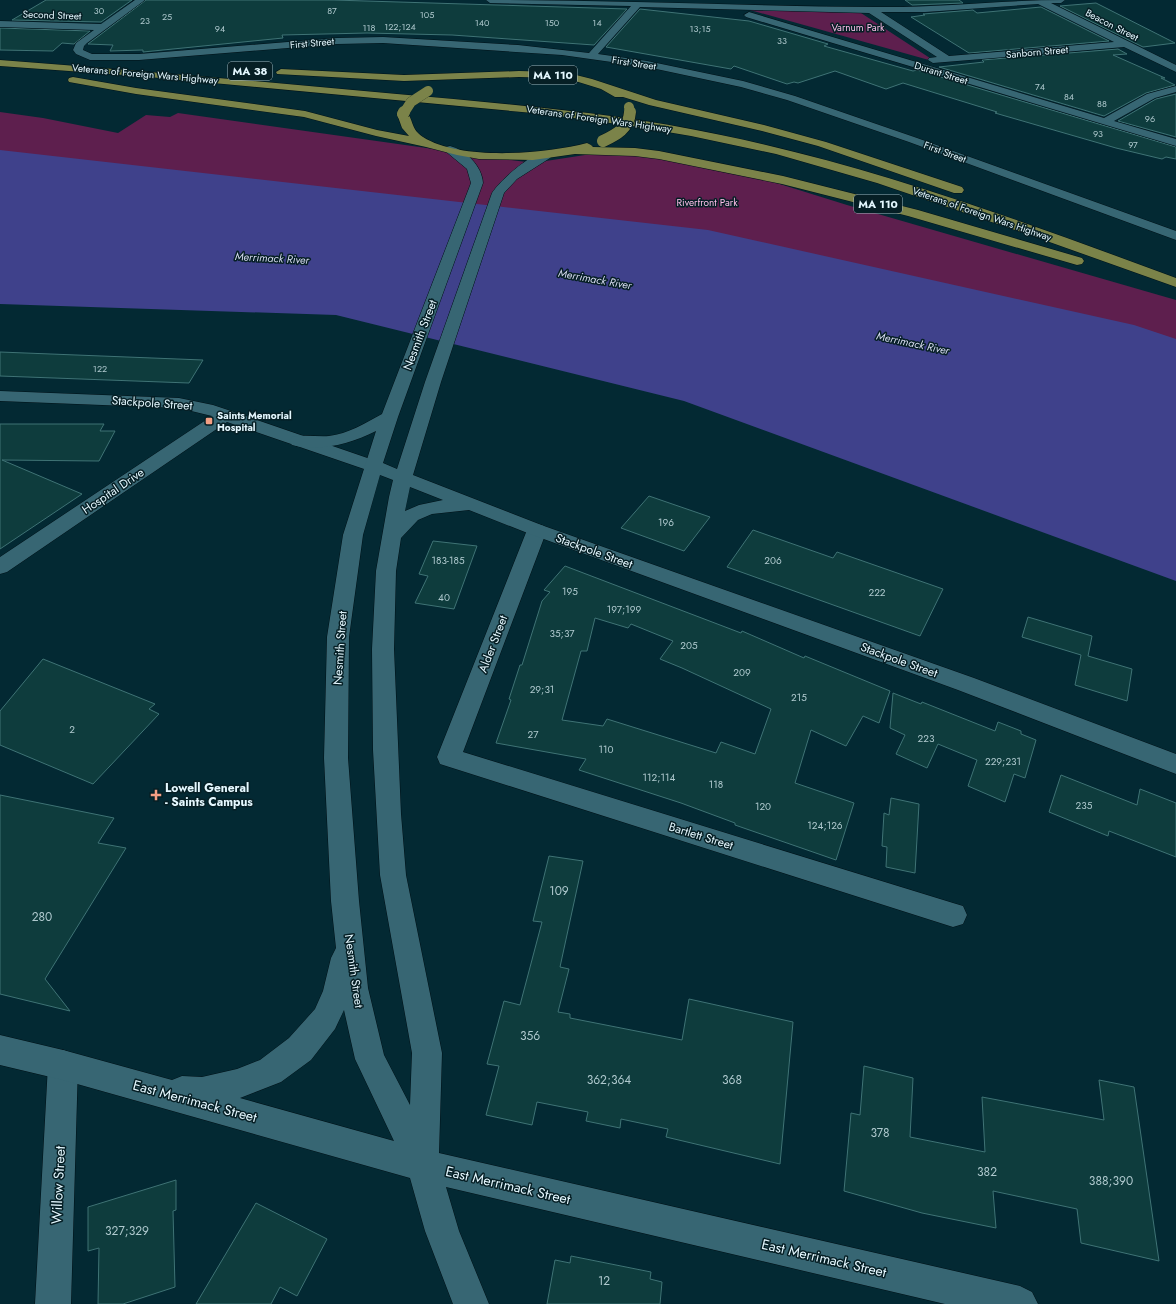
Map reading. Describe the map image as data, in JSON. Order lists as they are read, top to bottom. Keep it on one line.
{"streets":{"main road":["MA 38","Veterans of Foreign Wars Highway","MA 110"],"street":["Second Street","Beacon Street","First Street","Sanborn Street","Durant Street","Nesmith Street","Stackpole Street","Hospital Drive","Alder Street","Bartlett Street","East Merrimack Street","Willow Street"]},"crossings":[["Second Street","First Street"],["Beacon Street","Sanborn Street"],["Sanborn Street","Durant Street"],["MA 38","MA 110"],["Veterans of Foreign Wars Highway","MA 110"],["MA 110","Nesmith Street"],["Nesmith Street","Stackpole Street"],["Nesmith Street","East Merrimack Street"],["Stackpole Street","Hospital Drive"],["Stackpole Street","Alder Street"],["Alder Street","Bartlett Street"],["East Merrimack Street","Willow Street"]],"water":["Merrimack River"],"parks":["Varnum Park","Riverfront Park"],"places":{"transit":["Saints Memorial Hospital"],"health":["Lowell General - Saints Campus"]},"house_numbers":["30","87","105","25","23","140","150","14","122;124","118","94","13;15","33","74","84","88","96","93","97","122","196","183-185","206","195","222","40","197;199","35;37","205","209","29;31","215","2","27","223","110","229;231","112;114","118","235","120","124;126","109","280","356","362;364","368","378","382","388;390","327;329","12"]}
